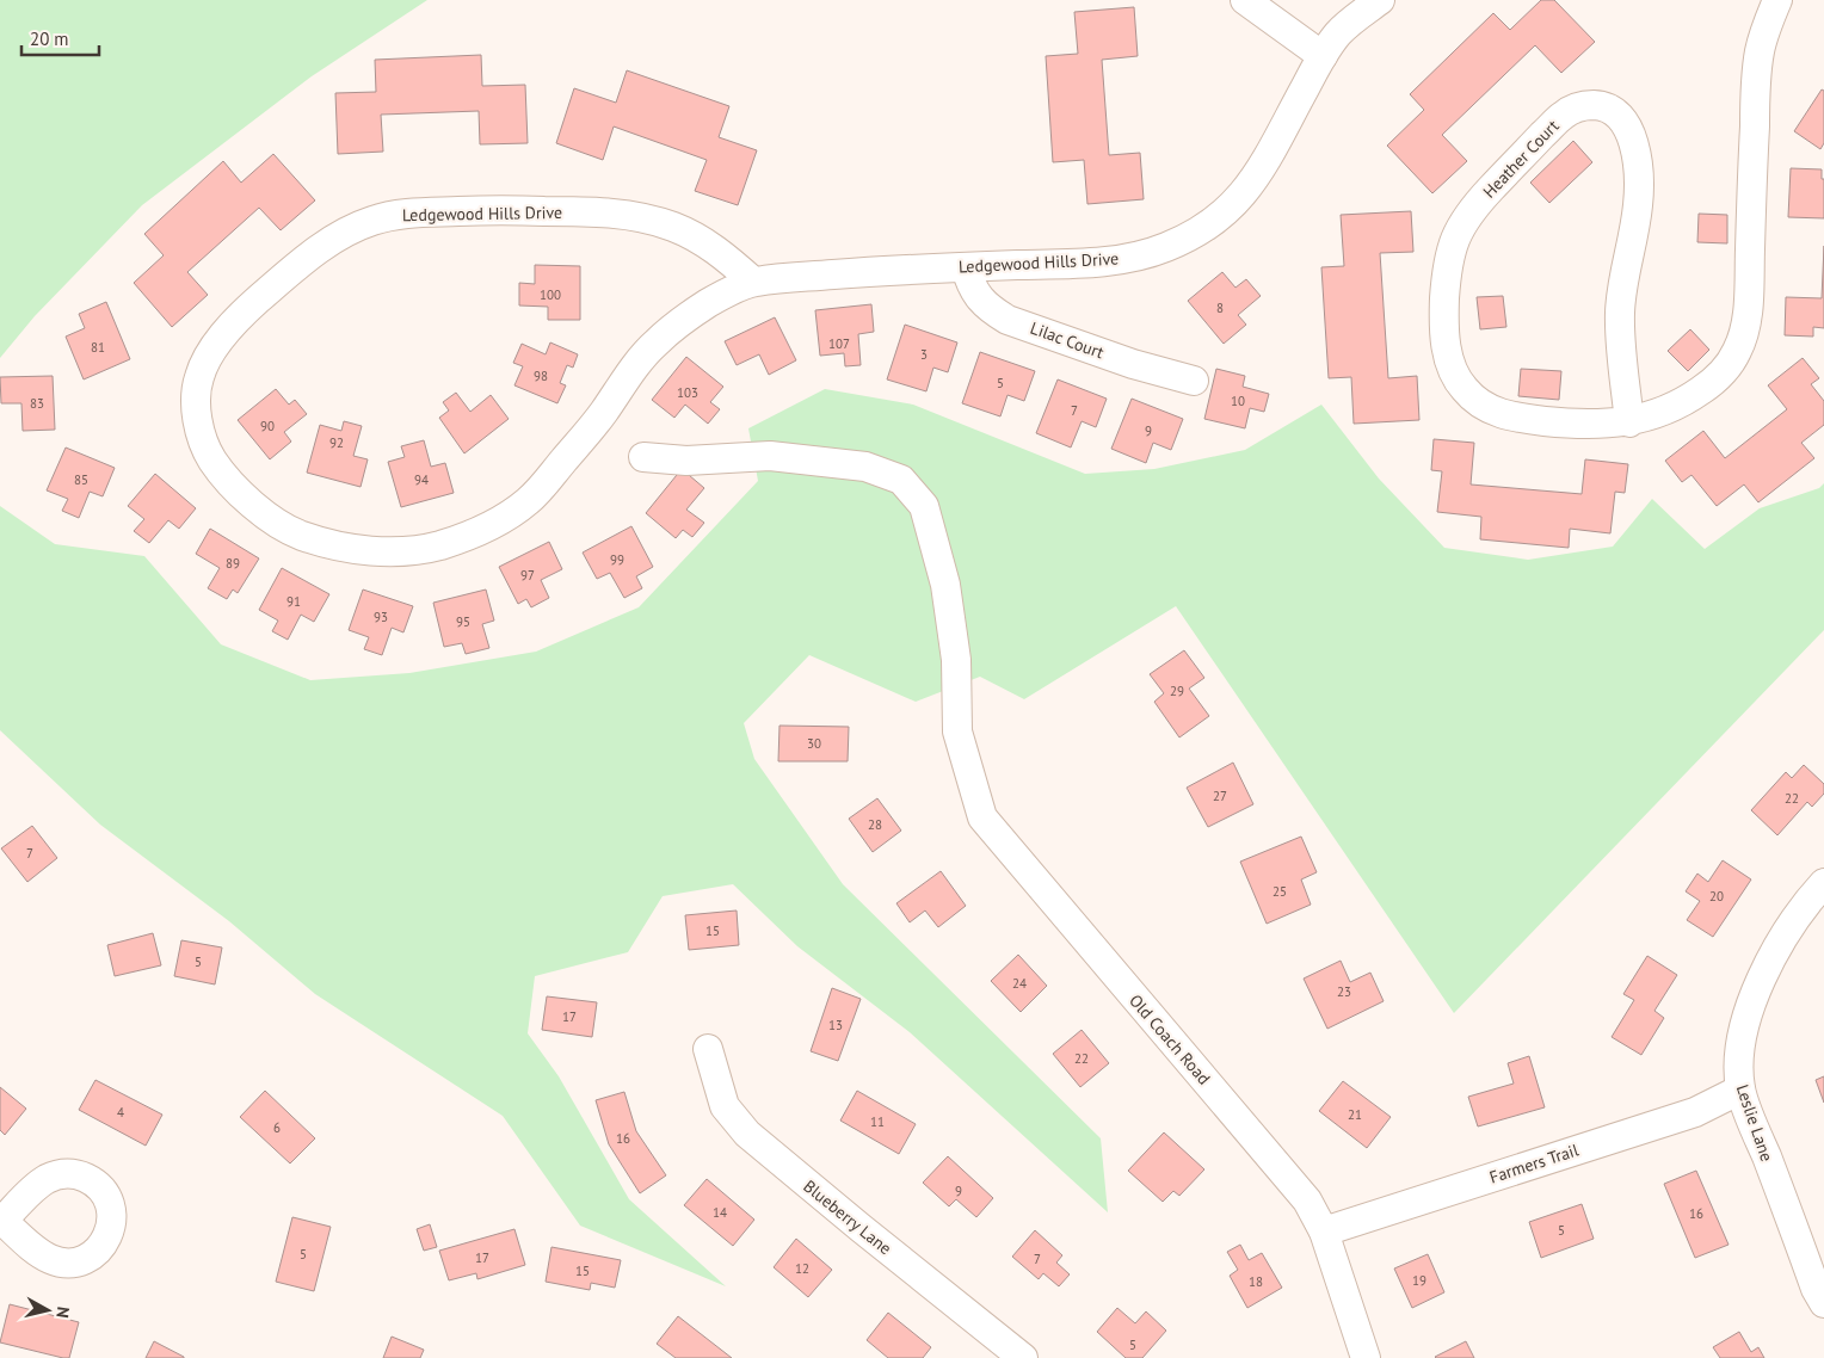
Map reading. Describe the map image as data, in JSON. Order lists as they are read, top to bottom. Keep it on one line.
{"streets":{"street":["Heather Court","Ledgewood Hills Drive","Lilac Court","Old Coach Road","Leslie Lane","Farmers Trail","Blueberry Lane"]},"crossings":[["Ledgewood Hills Drive","Lilac Court"],["Old Coach Road","Farmers Trail"],["Leslie Lane","Farmers Trail"]],"house_numbers":["100","8","107","81","3","98","5","103","10","83","7","90","9","92","85","94","99","89","97","91","93","95","29","30","27","22","28","7","25","20","15","5","24","23","17","13","22","4","21","11","6","16","9","14","16","5","5","17","7","12","15","19","18","5"],"scale_bar":"20 m","north":"right"}
